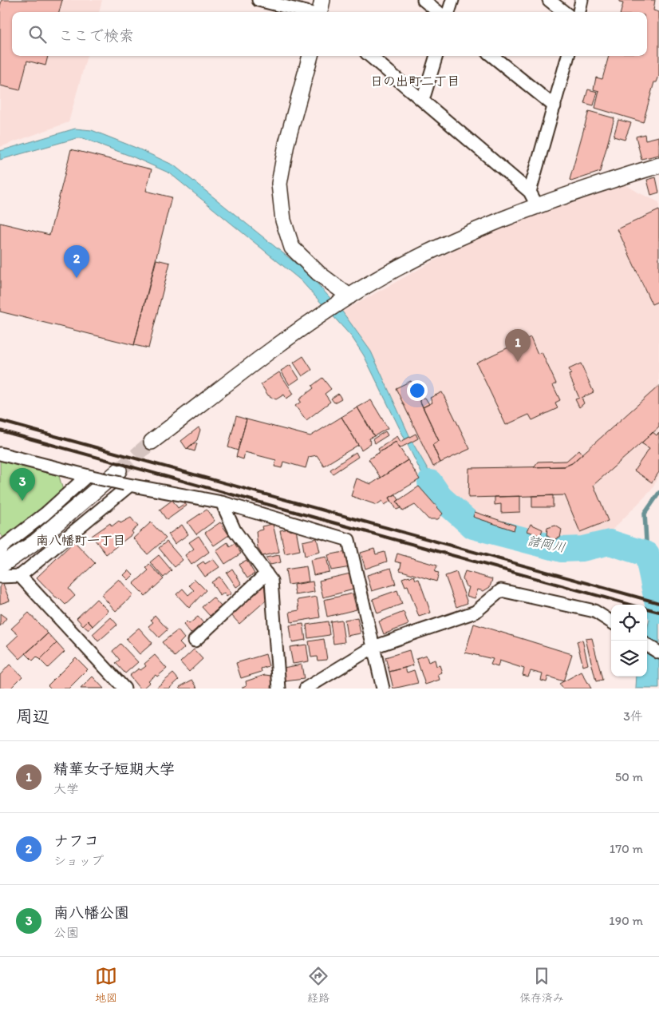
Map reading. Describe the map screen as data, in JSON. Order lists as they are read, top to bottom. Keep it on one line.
{"districts":["日の出町二丁目","南八幡町一丁目"],"water":["諸岡川"],"page":{"search":"ここで検索","pins":["2","1","3"],"heading":["周辺","3件"],"list":[{"mark":"1","name":"精華女子短期大学","note":"大学","value":"50 m"},{"mark":"2","name":"ナフコ","note":"ショップ","value":"170 m"},{"mark":"3","name":"南八幡公園","note":"公園","value":"190 m"}],"nav":["地図","経路","保存済み"]}}
